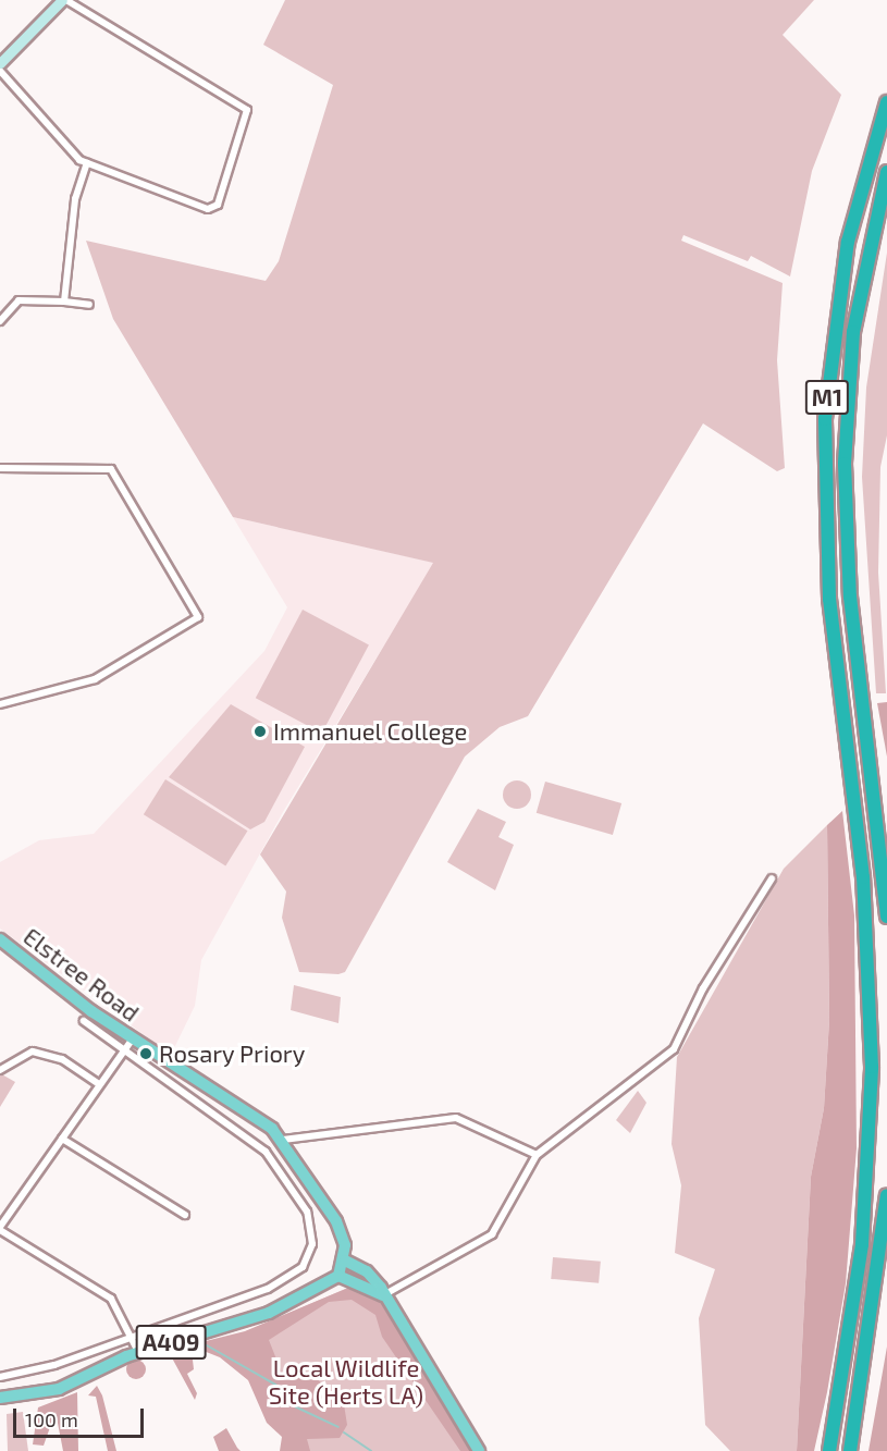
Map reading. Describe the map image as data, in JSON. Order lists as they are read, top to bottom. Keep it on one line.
{"streets":{"highway":["M1"],"main road":["Elstree Road","A409"]},"parks":["Local Wildlife Site (Herts LA)"],"places":["Immanuel College","Rosary Priory"],"scale_bar":"100 m"}
